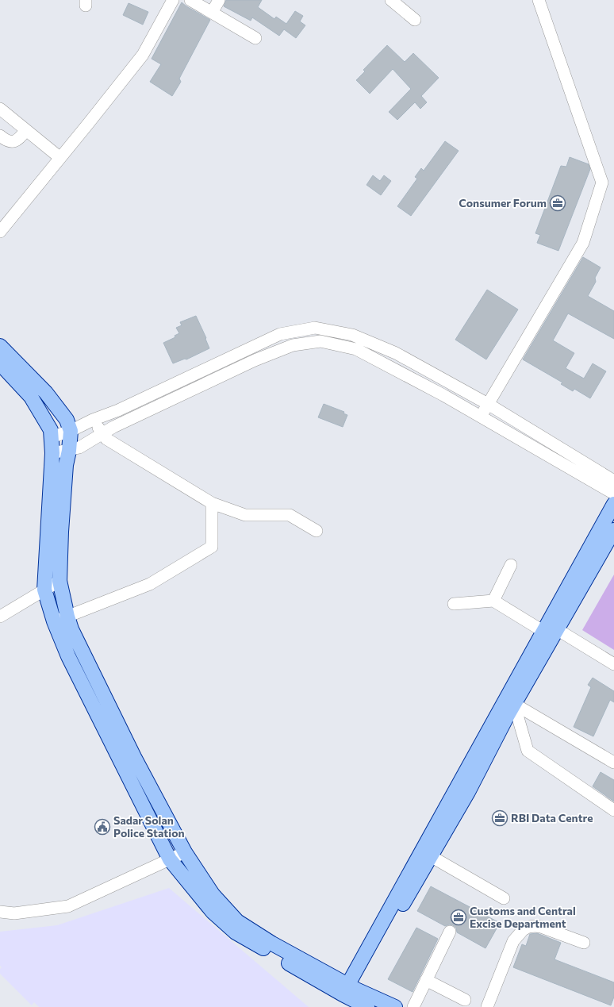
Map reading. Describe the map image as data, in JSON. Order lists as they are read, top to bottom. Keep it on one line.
{"places":{"office":["Consumer Forum","RBI Data Centre","Customs and Central Excise Department"],"public building":["Sadar Solan Police Station"]}}
